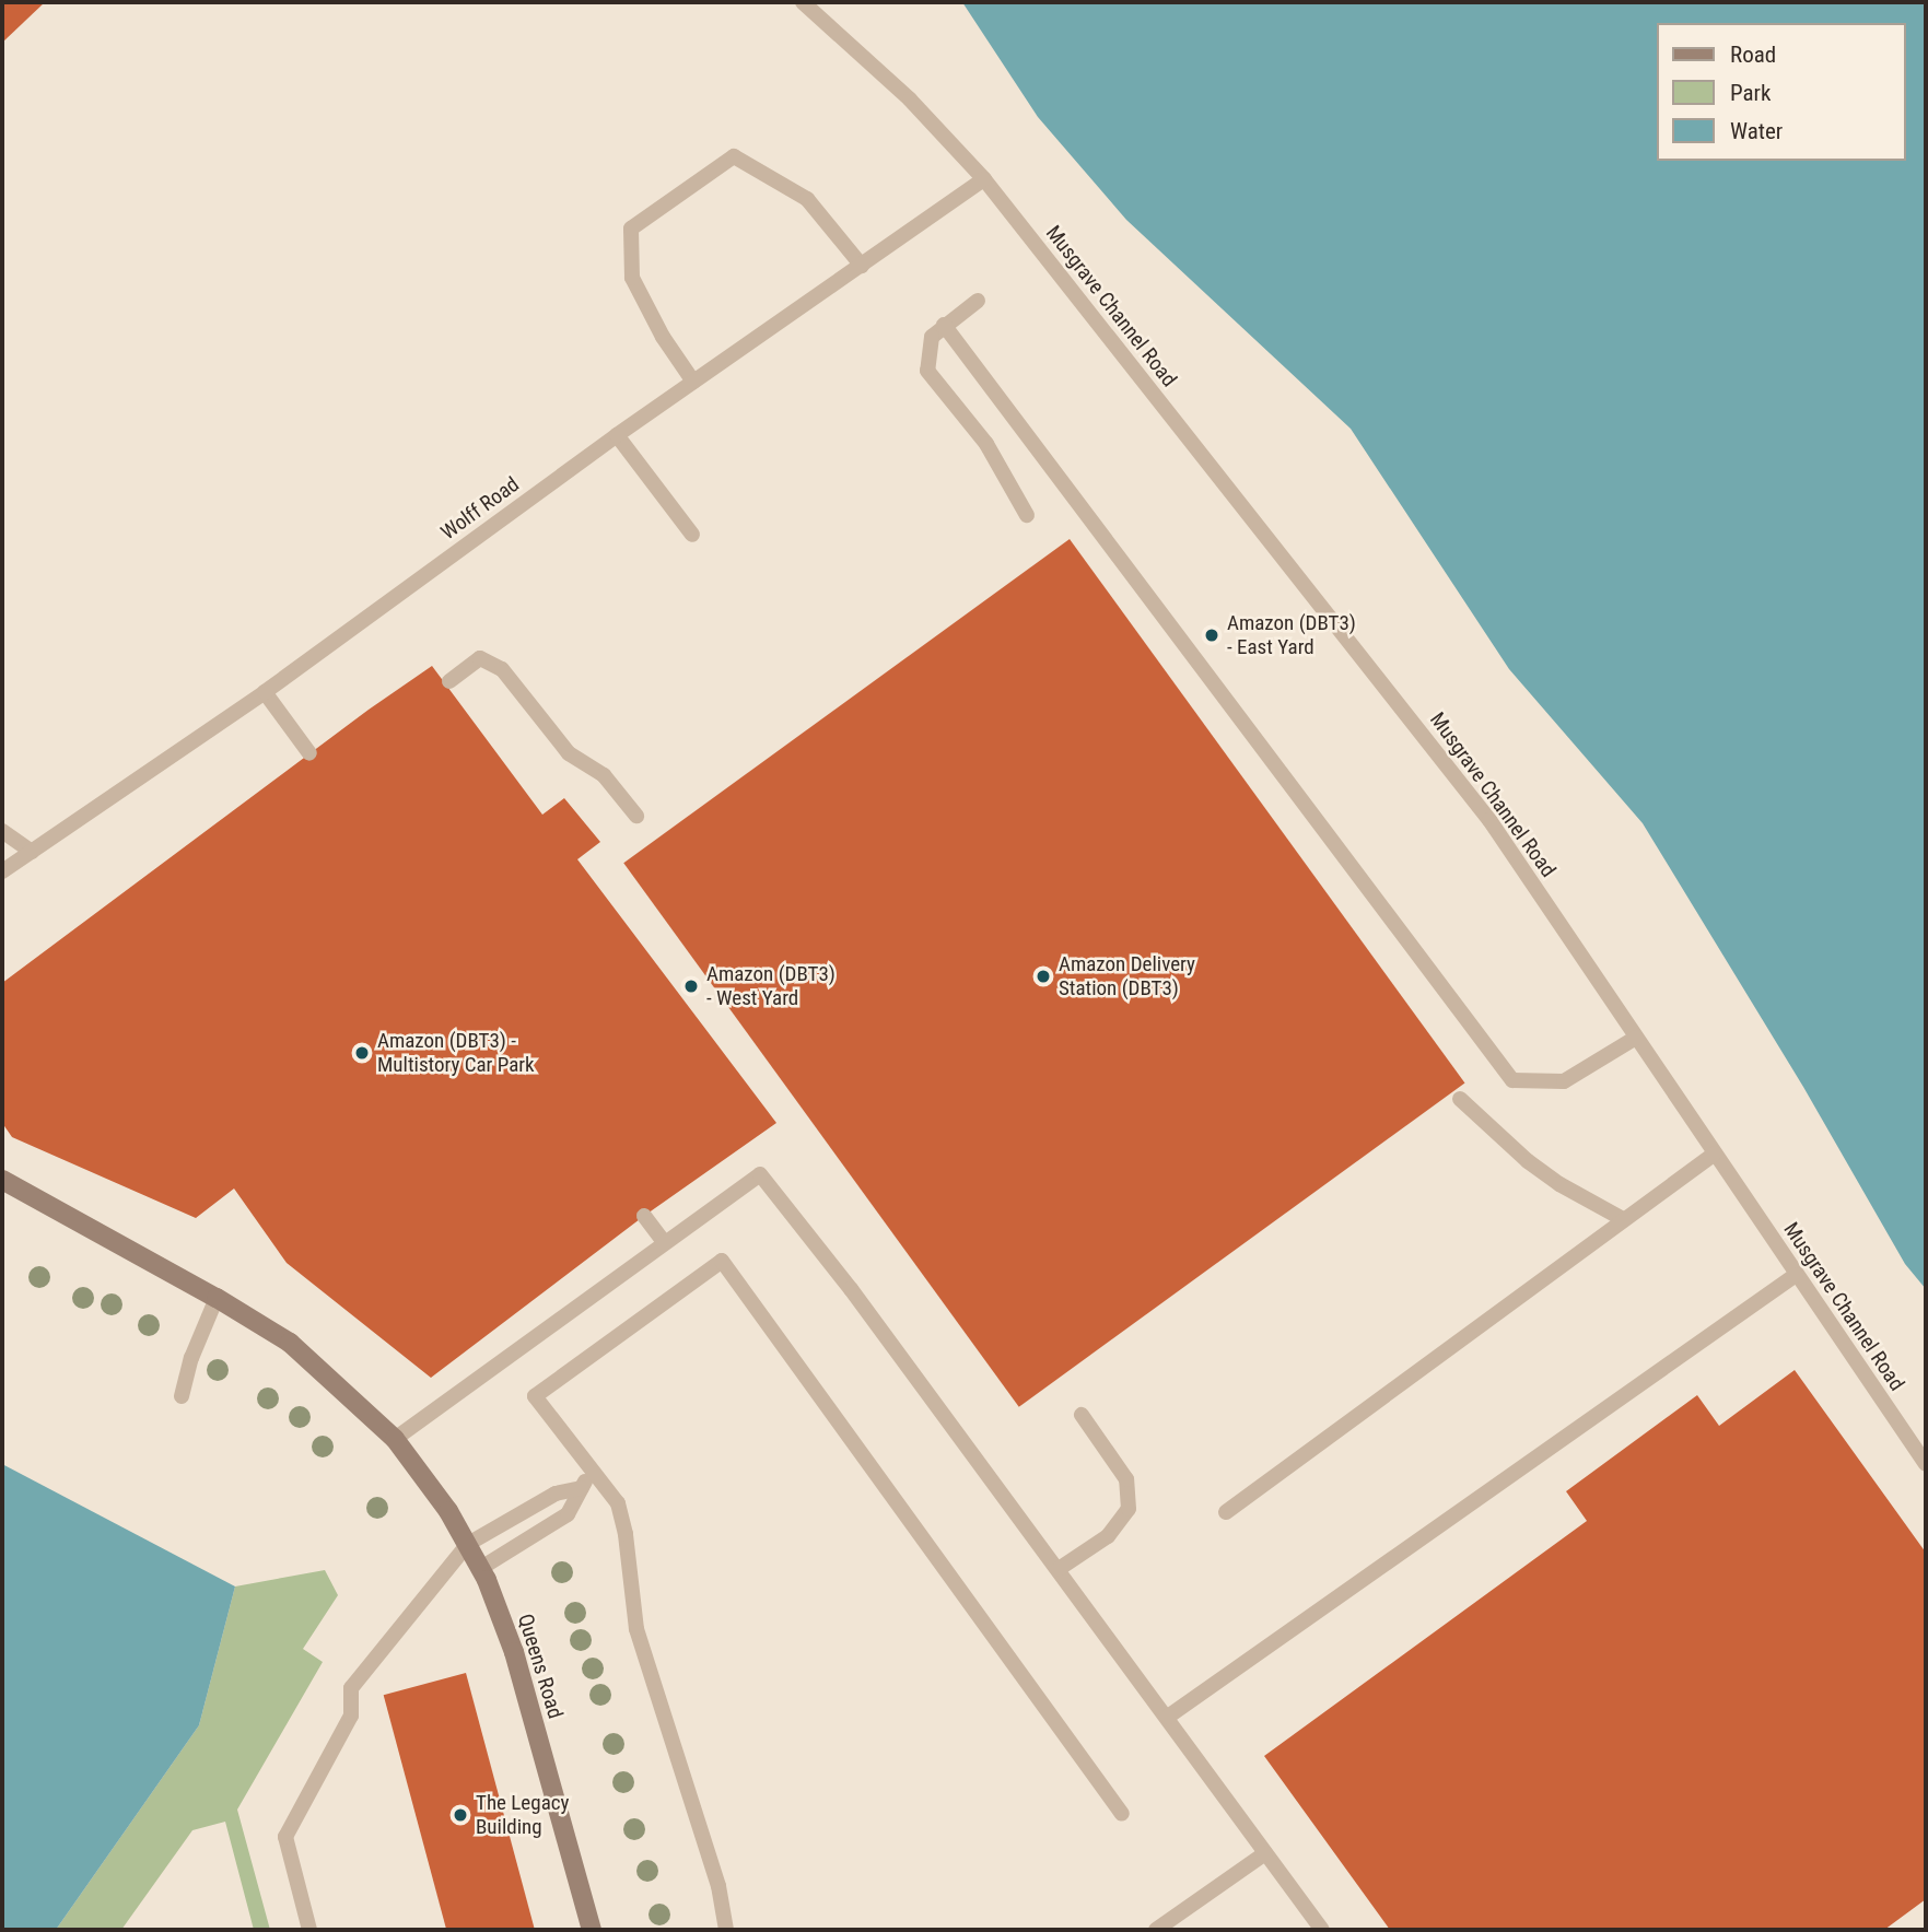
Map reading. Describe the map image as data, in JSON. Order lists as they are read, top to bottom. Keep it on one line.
{"streets":{"street":["Queens Road"],"lane":["Musgrave Channel Road","Wolff Road"]},"crossings":[["Musgrave Channel Road","Wolff Road"]],"places":["Amazon (DBT3) - East Yard","Amazon Delivery Station (DBT3)","Amazon (DBT3) - West Yard","Amazon (DBT3) - Multistory Car Park","The Legacy Building"],"legend":["Road","Park","Water"]}
